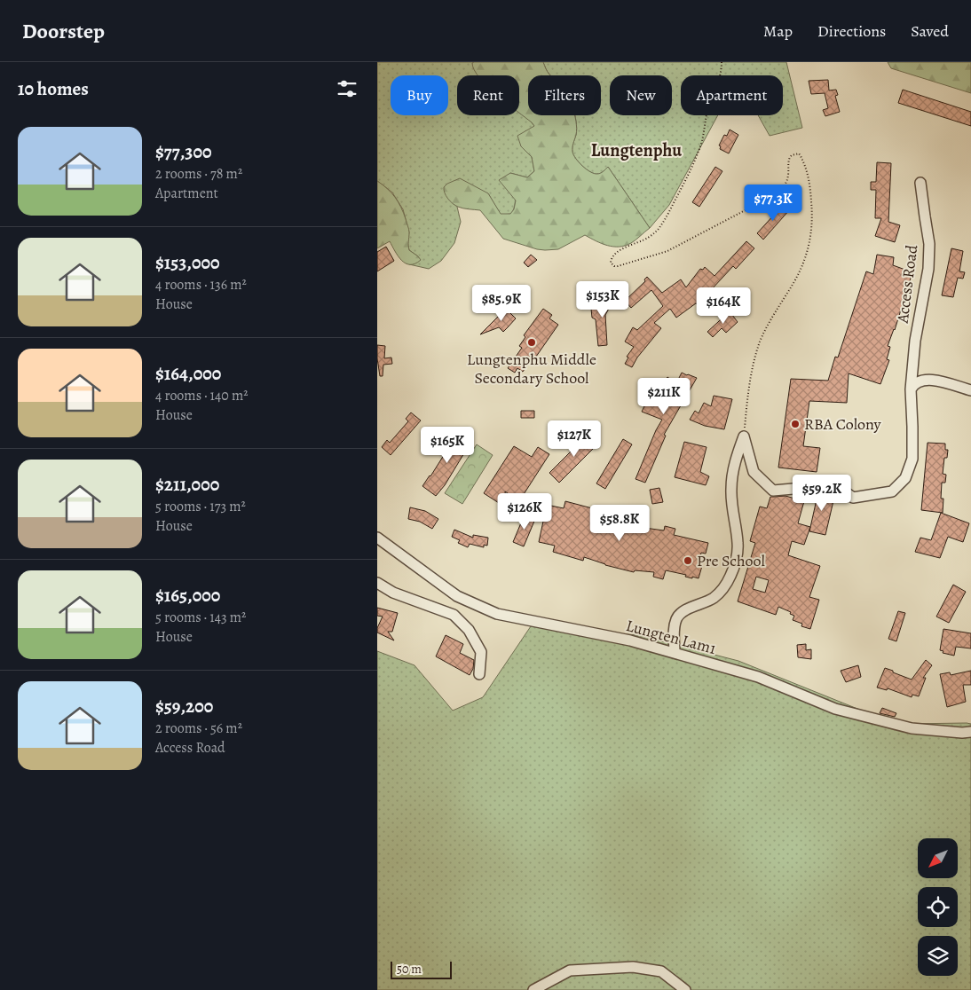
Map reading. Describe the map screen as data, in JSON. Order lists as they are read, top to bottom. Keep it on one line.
{"streets":{"street":["Access Road","Lungten Lam1"]},"districts":["Lungtenphu"],"places":["Lungtenphu Middle Secondary School","RBA Colony","Pre School"],"scale_bar":"50 m","north":"bottom left","page":{"header":"Doorstep","nav":["Map","Directions","Saved"],"heading":"10 homes","chip":["Buy","Rent","Filters","New","Apartment"],"list":[{"name":"$77,300","note":"2 rooms · 78 m² · Apartment"},{"name":"$153,000","note":"4 rooms · 136 m² · House"},{"name":"$164,000","note":"4 rooms · 140 m² · House"},{"name":"$211,000","note":"5 rooms · 173 m² · House"},{"name":"$165,000","note":"5 rooms · 143 m² · House"},{"name":"$59,200","note":"2 rooms · 56 m² · Access Road"}],"price":["$77.3K","$153K","$85.9K","$164K","$211K","$127K","$165K","$59.2K","$126K","$58.8K"],"scale":"50 m"}}
